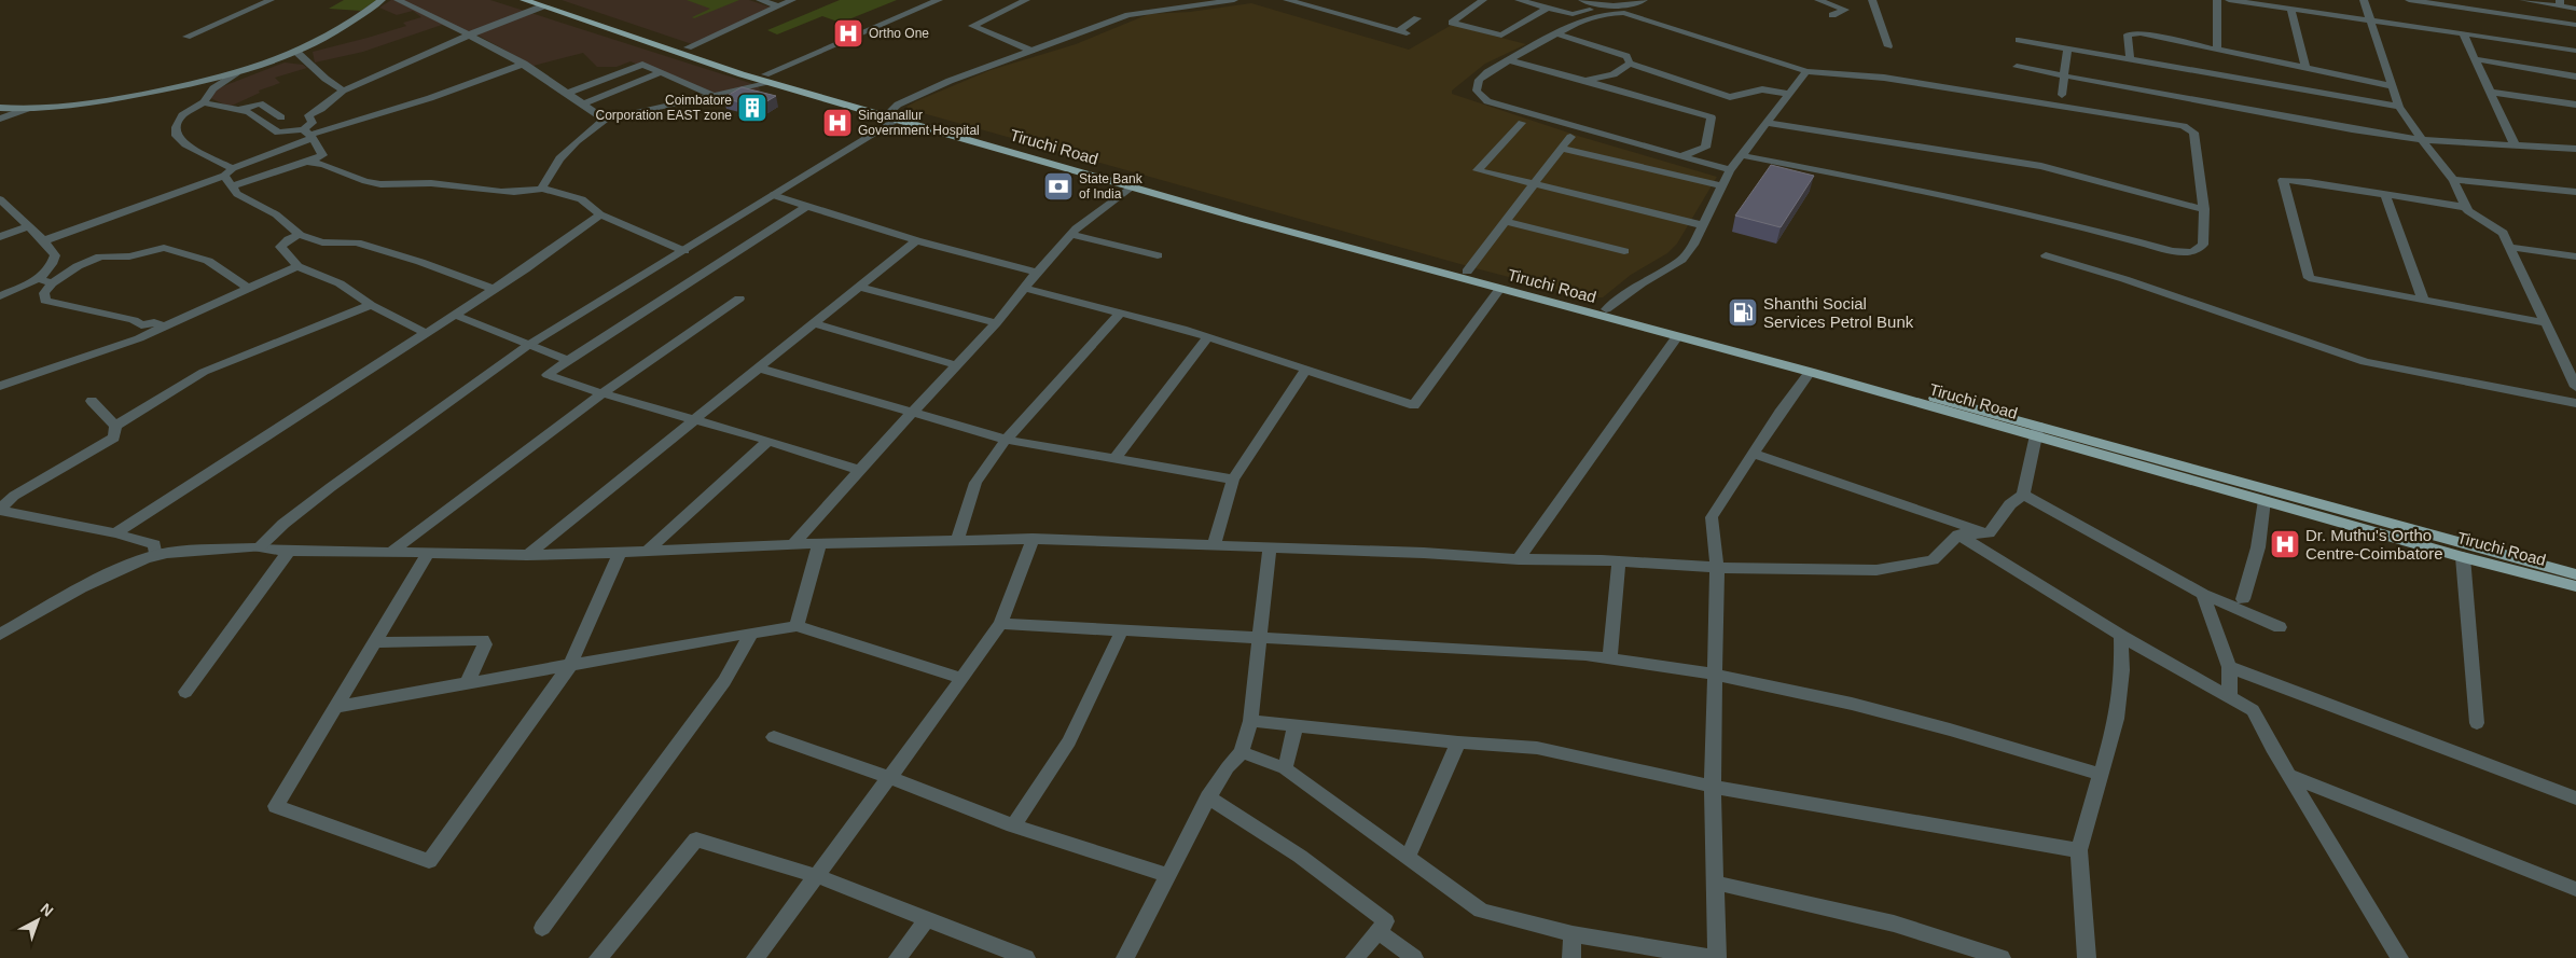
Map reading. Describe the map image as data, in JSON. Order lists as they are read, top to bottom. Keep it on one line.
{"streets":{"highway":["Tiruchi Road"]},"places":{"hospital":["Ortho One","Singanallur Government Hospital","Dr. Muthu's Ortho Centre-Coimbatore"],"building":["Coimbatore Corporation EAST zone"],"bank":["State Bank of India"],"fuel station":["Shanthi Social Services Petrol Bunk"]},"north":"top right"}
